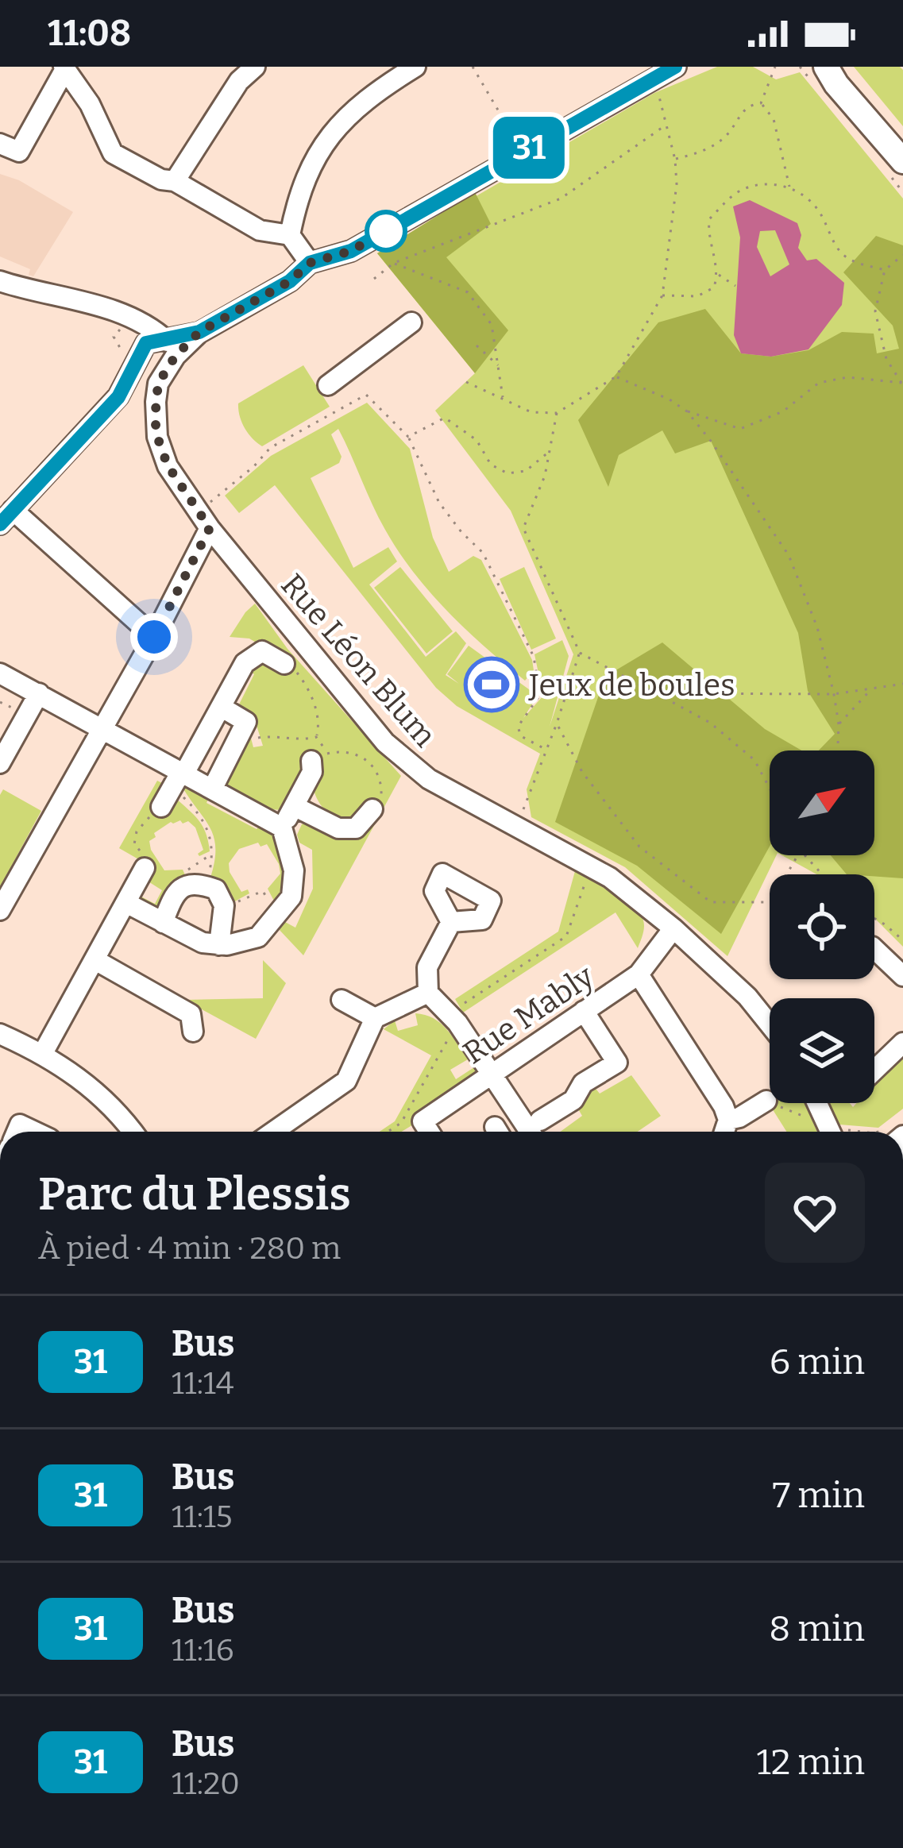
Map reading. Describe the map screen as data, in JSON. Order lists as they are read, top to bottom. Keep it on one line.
{"streets":{"street":["Rue Léon Blum","Rue Mably"]},"crossings":[["Rue Léon Blum","Rue Mably"]],"places":{"sports":["Jeux de boules"]},"lines":["bus line 31"],"north":"top right","page":{"status":"11:08","on_map":"31","heading":["Parc du Plessis","À pied · 4 min · 280 m"],"list":[{"mark":"31","name":"Bus","note":"11:14","value":"6 min"},{"mark":"31","name":"Bus","note":"11:15","value":"7 min"},{"mark":"31","name":"Bus","note":"11:16","value":"8 min"},{"mark":"31","name":"Bus","note":"11:20","value":"12 min"}]}}
